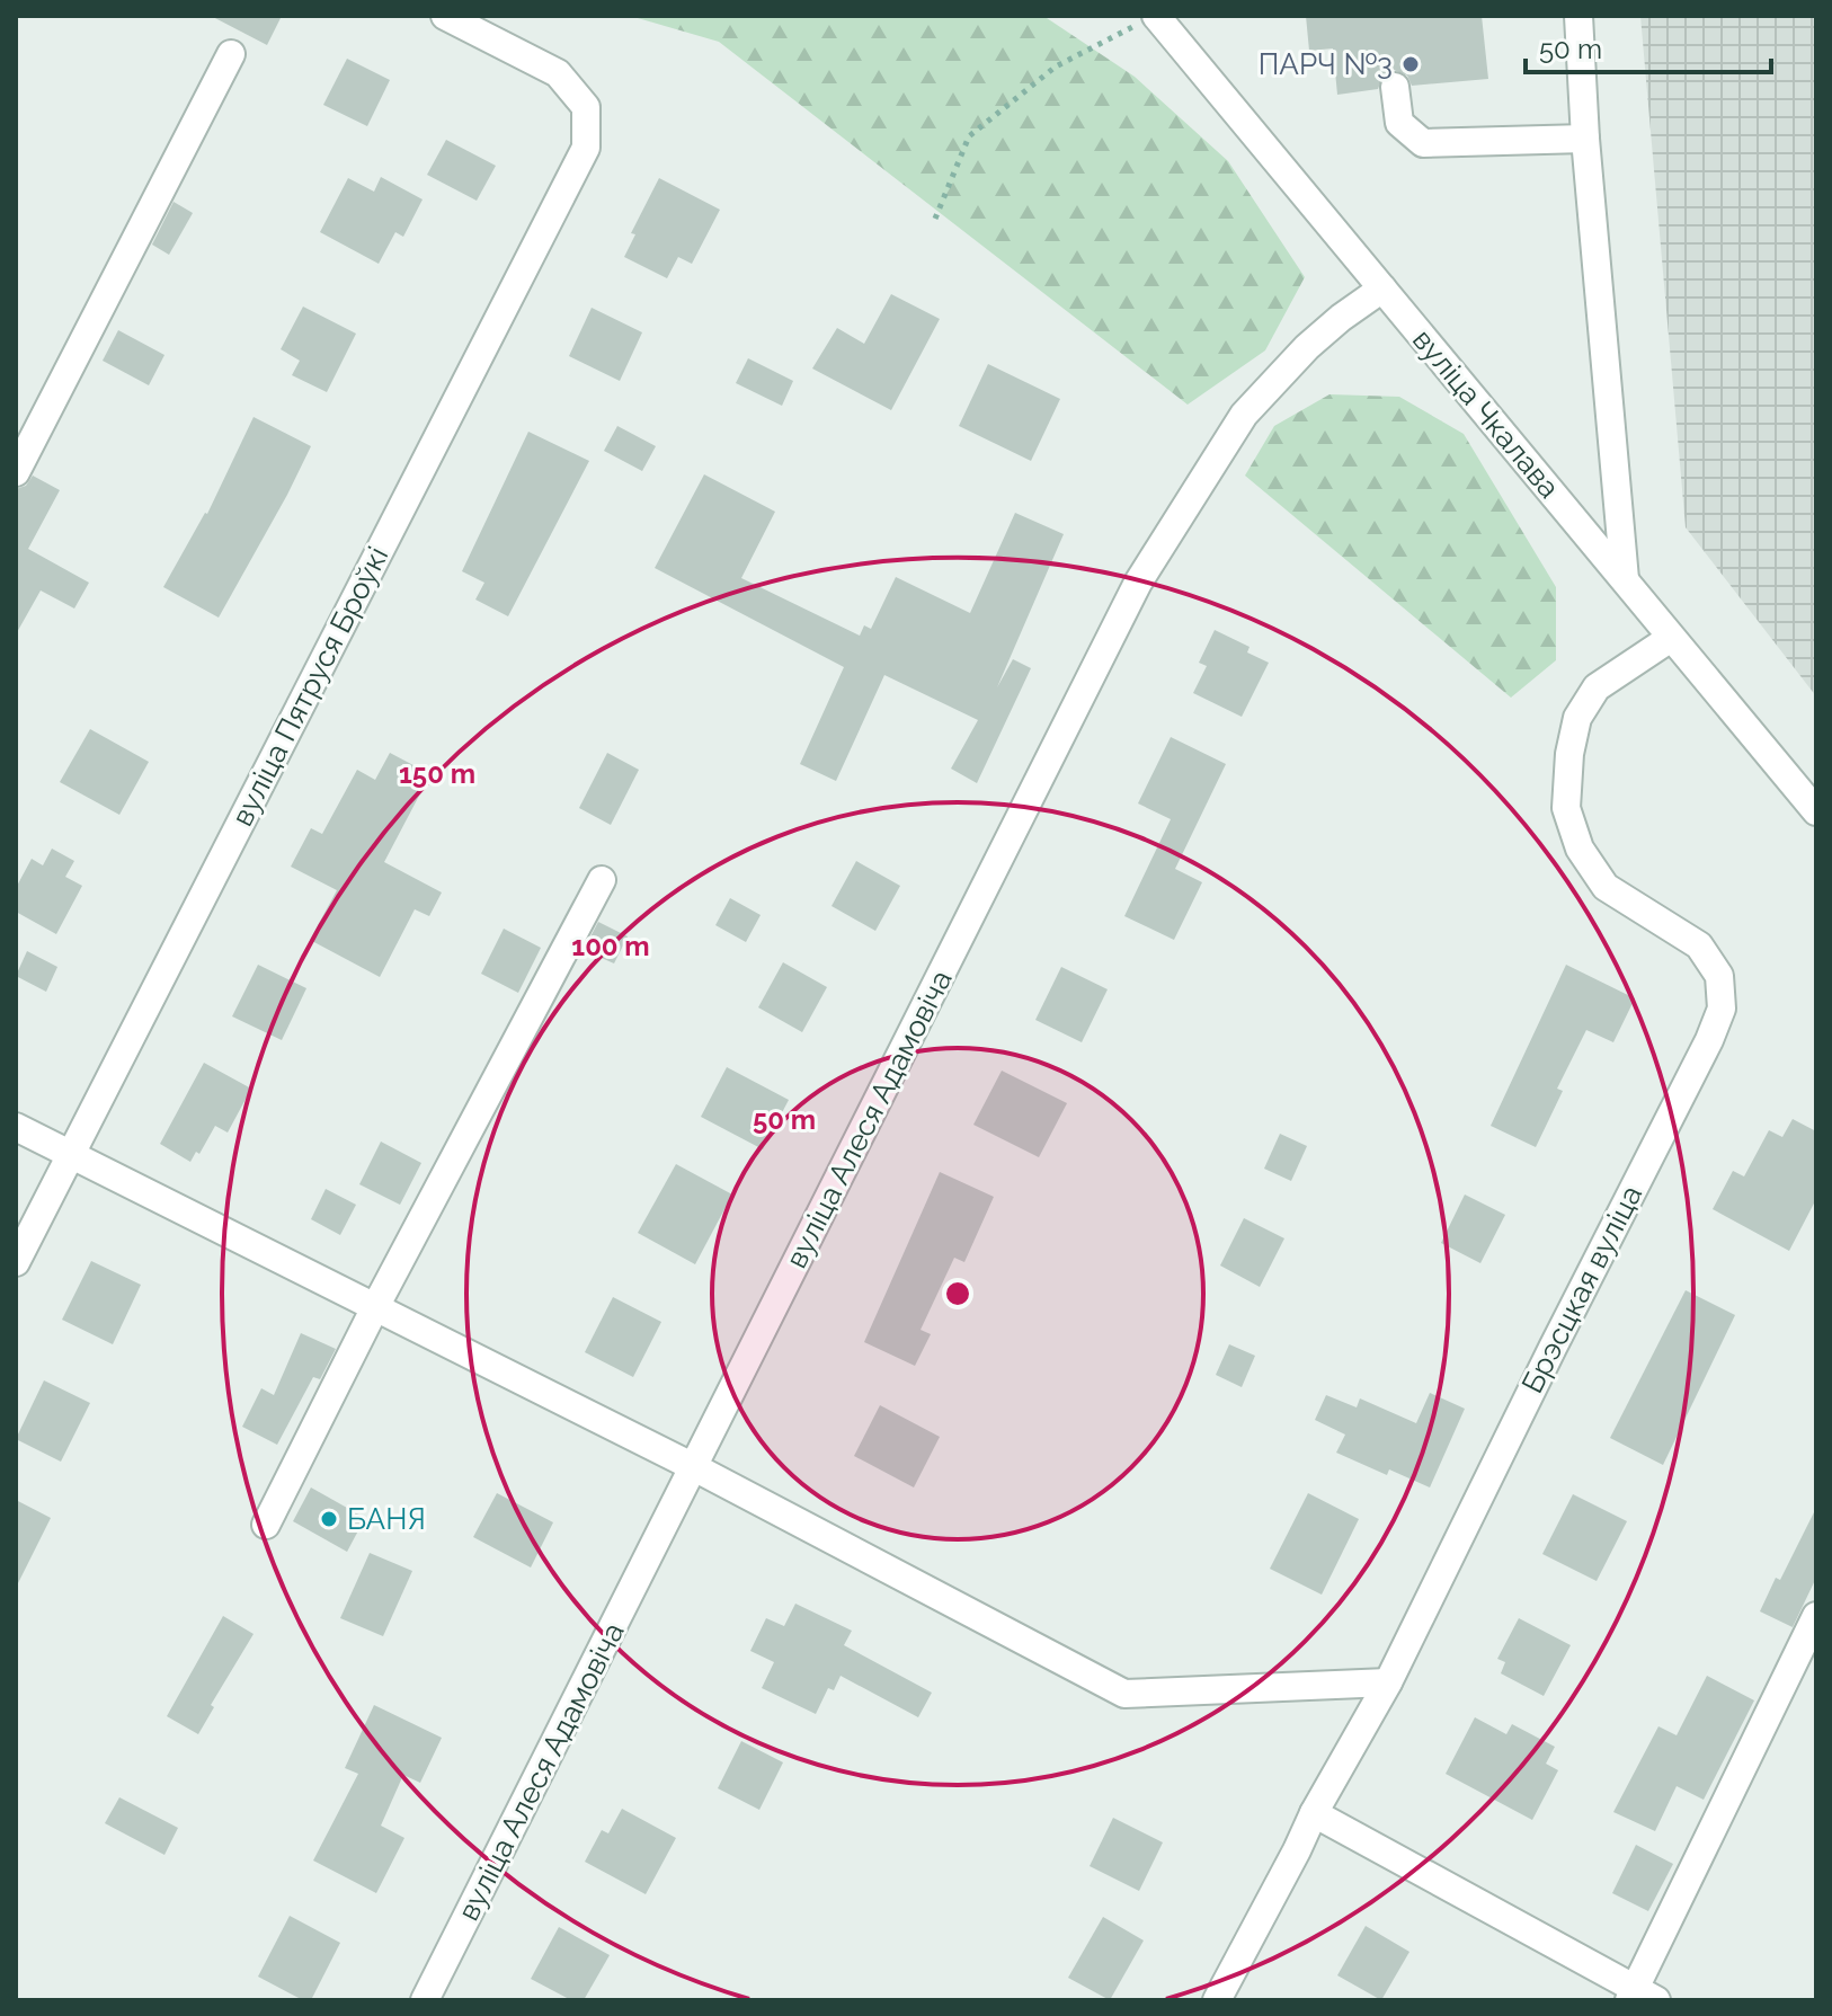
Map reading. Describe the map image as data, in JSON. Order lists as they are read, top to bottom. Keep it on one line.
{"streets":{"street":["вуліца Чкалава","вуліца Пятруся Броўкі","вуліца Алеся Адамовіча","Брэсцкая вуліца"]},"crossings":[["вуліца Чкалава","вуліца Алеся Адамовіча"],["вуліца Чкалава","Брэсцкая вуліца"]],"places":["ПАРЧ №3","БАНЯ"],"scale_bar":"50 m","rings":["150 m","100 m","50 m"]}
